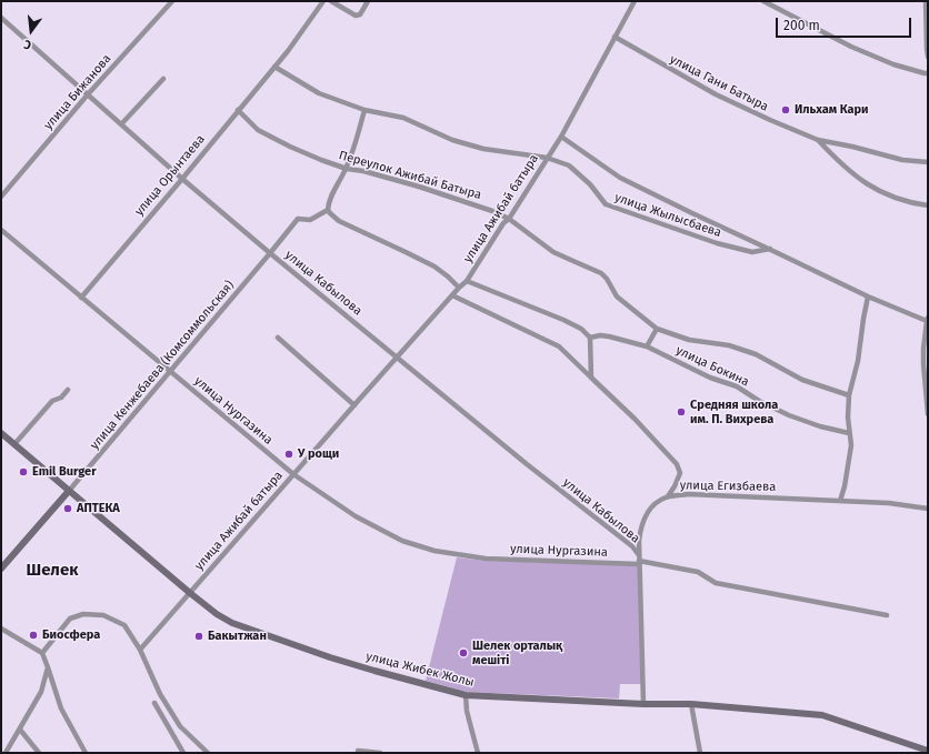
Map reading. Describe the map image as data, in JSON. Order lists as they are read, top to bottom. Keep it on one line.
{"streets":{"main road":["улица Жибек Жолы"],"street":["улица Гани Батыра","улица Бижанова","улица Орынтаева","Переулок Ажибай Батыра","улица Ажибай батыра","улица Жылысбаева","улица Кабылова","улица Кенжебаева (Комсоммольская)","улица Бокина","улица Нургазина","улица Егизбаева"]},"crossings":[["улица Гани Батыра","улица Ажибай батыра"],["улица Бижанова","улица Кабылова"],["улица Орынтаева","Переулок Ажибай Батыра"],["улица Орынтаева","улица Жылысбаева"],["улица Орынтаева","улица Кабылова"],["улица Орынтаева","улица Нургазина"],["Переулок Ажибай Батыра","улица Ажибай батыра"],["улица Ажибай батыра","улица Жылысбаева"],["улица Ажибай батыра","улица Кабылова"],["улица Ажибай батыра","улица Нургазина"],["улица Ажибай батыра","улица Жибек Жолы"],["улица Кабылова","улица Кенжебаева (Комсоммольская)"],["улица Кабылова","улица Нургазина"],["улица Кабылова","улица Егизбаева"],["улица Кенжебаева (Комсоммольская)","улица Нургазина"],["улица Кенжебаева (Комсоммольская)","улица Жибек Жолы"],["улица Нургазина","улица Егизбаева"],["улица Егизбаева","улица Жибек Жолы"]],"districts":["Шелек"],"places":["Ильхам Кари","Средняя школа им. П. Вихрева","У рощи","Emil Burger","АПТЕКА","Биосфера","Бакытжан","Шелек орталық мешіті"],"scale_bar":"200 m","north":"bottom"}
